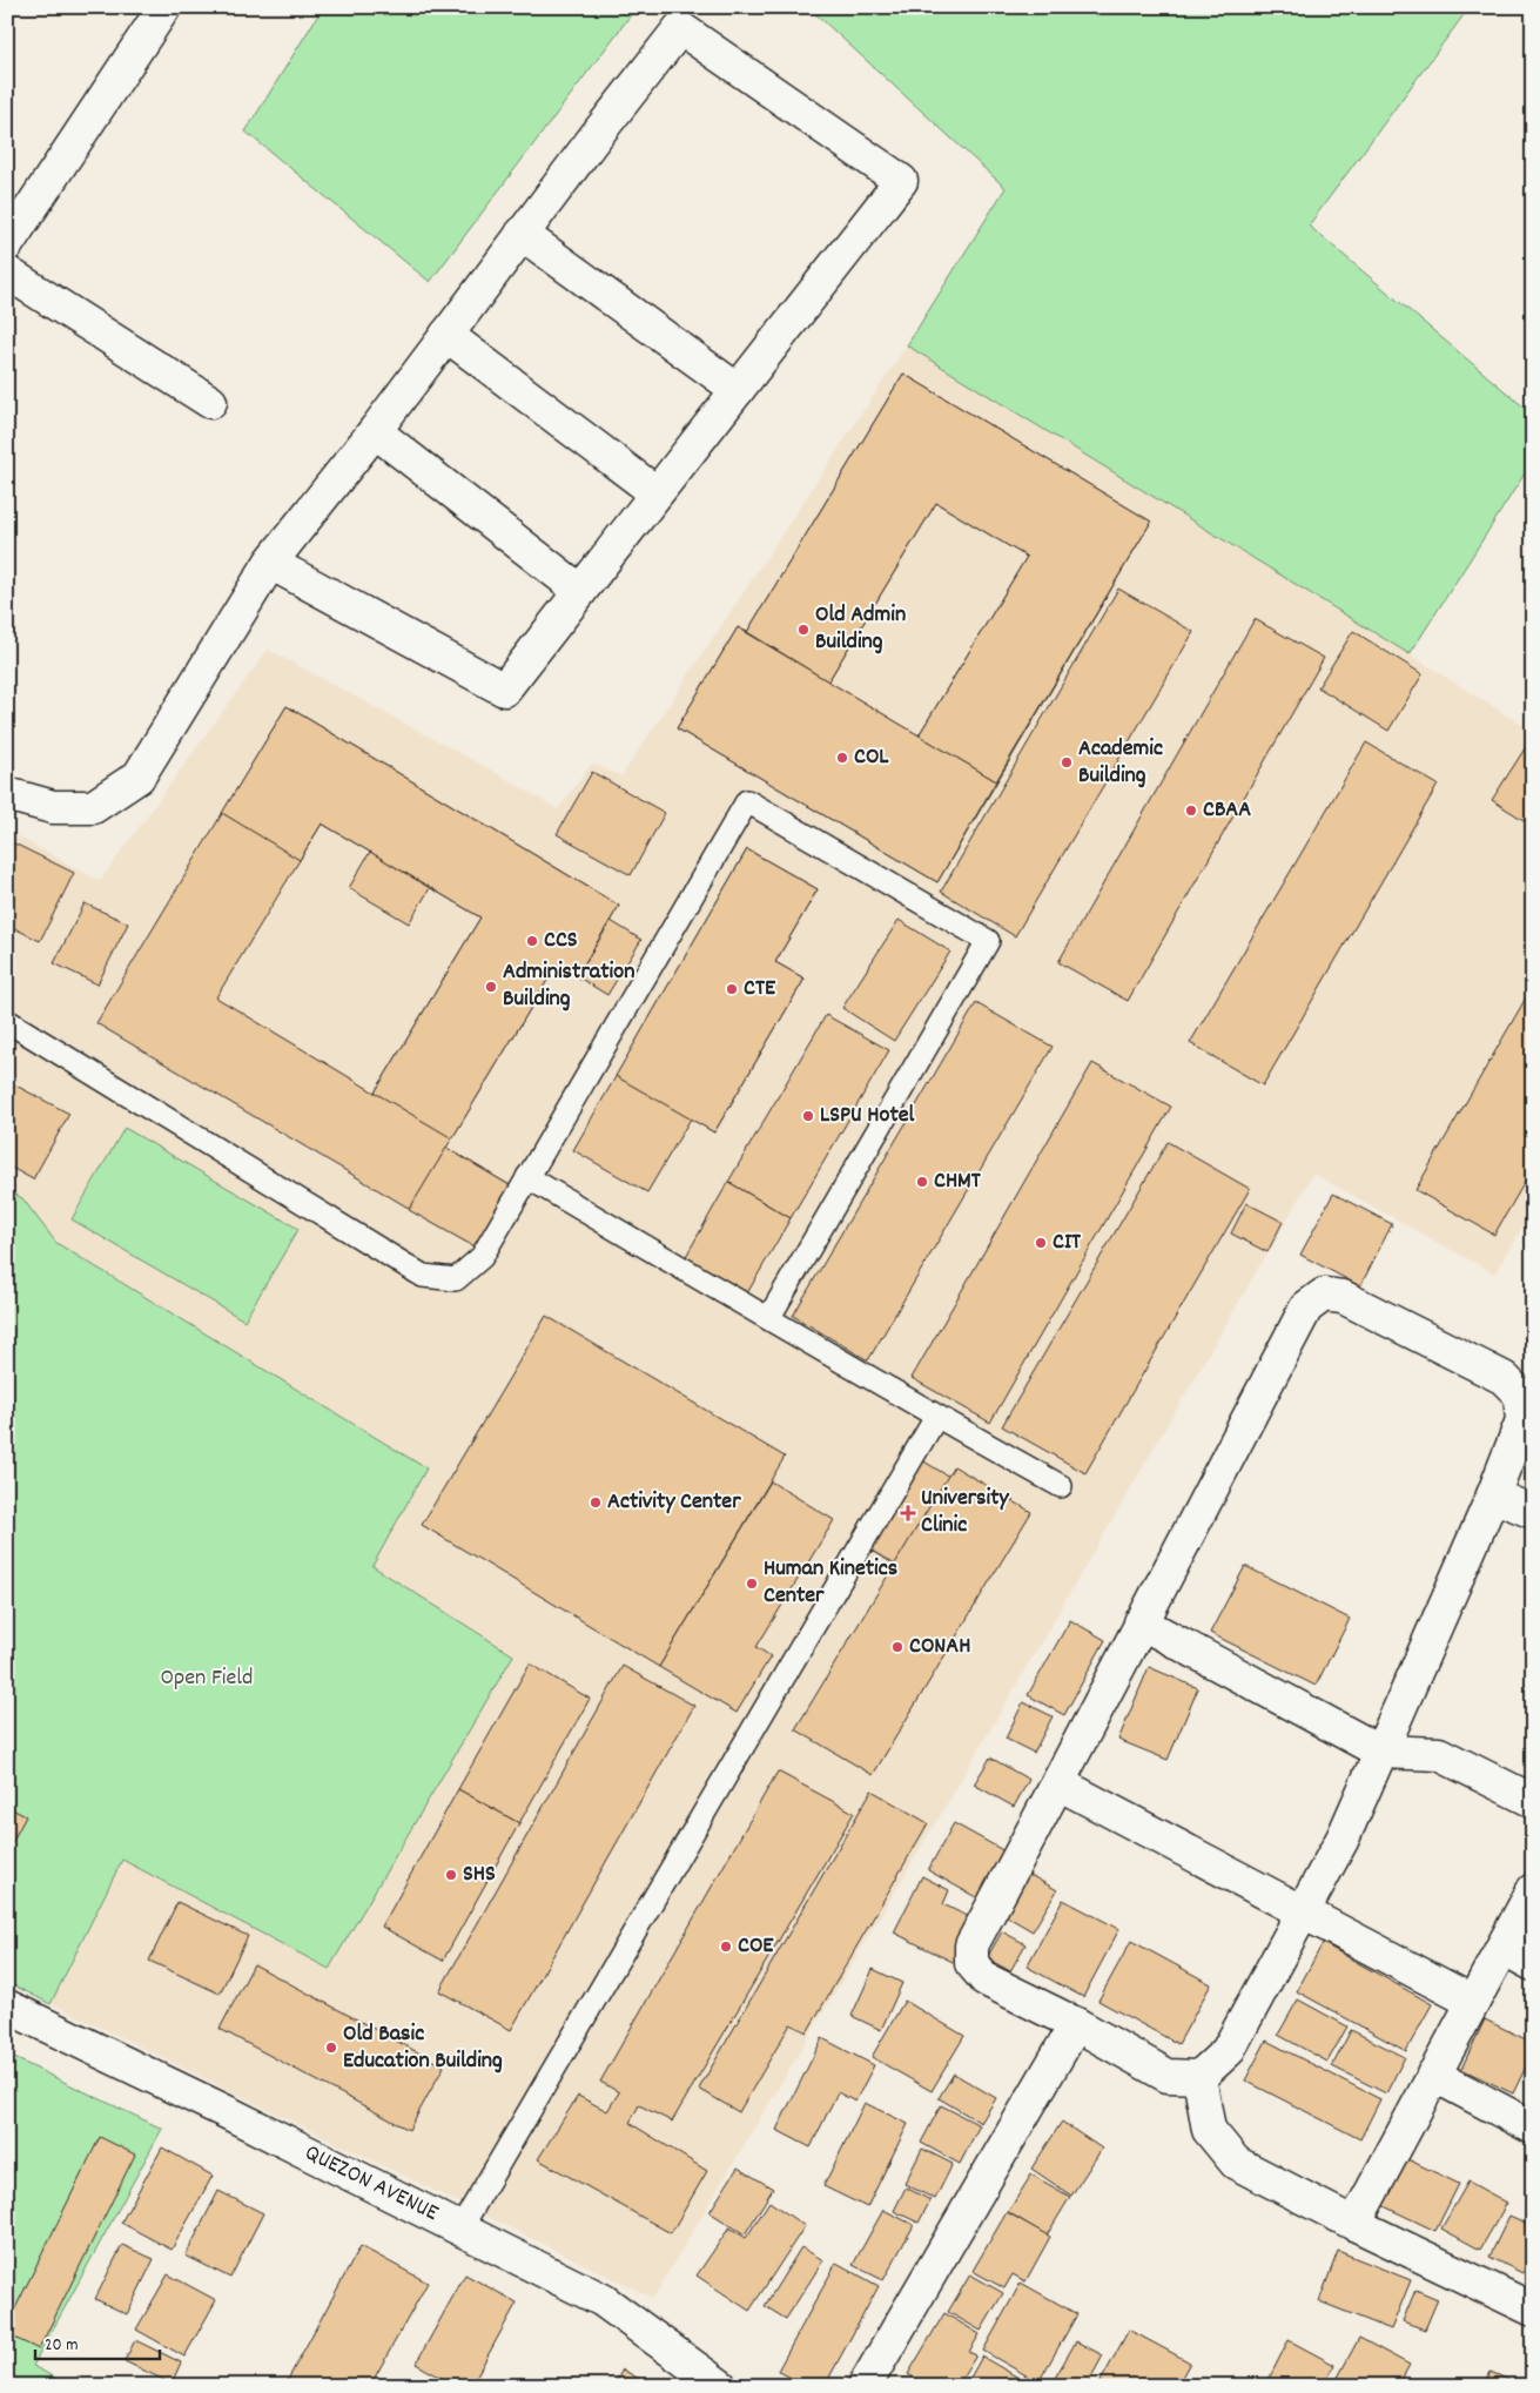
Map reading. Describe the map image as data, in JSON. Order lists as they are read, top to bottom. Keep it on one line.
{"streets":{"street":["QUEZON AVENUE"]},"parks":["Open Field"],"places":{"other":["Old Admin Building","COL","Academic Building","CBAA","CCS","Administration Building","CTE","LSPU Hotel","CHMT","CIT","Activity Center","Human Kinetics Center","CONAH","SHS","COE","Old Basic Education Building"],"health":["University Clinic"]},"scale_bar":"20 m"}
